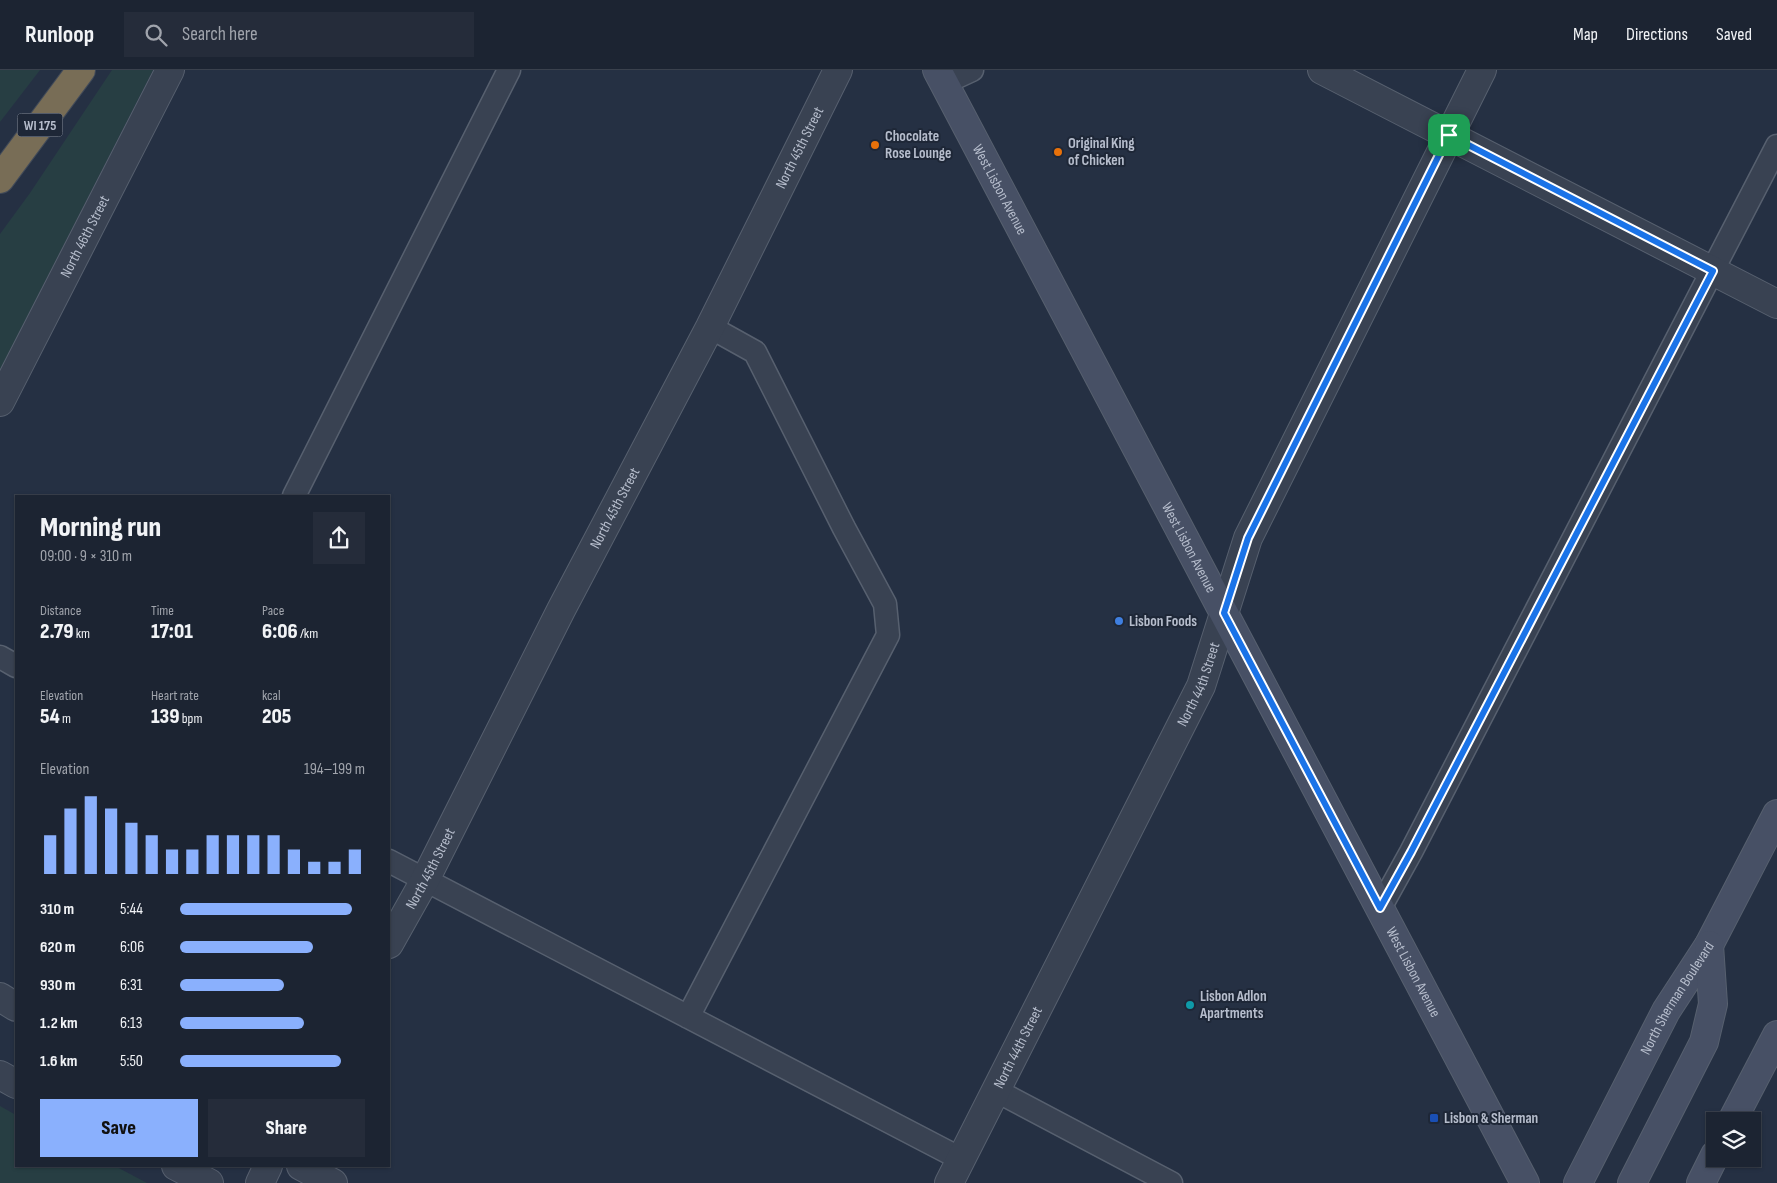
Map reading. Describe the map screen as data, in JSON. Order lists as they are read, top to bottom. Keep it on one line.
{"streets":{"highway":["WI 175"],"main road":["West Lisbon Avenue","North Sherman Boulevard"],"street":["North 45th Street","North 46th Street","North 44th Street"]},"crossings":[["West Lisbon Avenue","North 44th Street"]],"places":{"other":["Chocolate Rose Lounge","Original King of Chicken","Lisbon Foods","Lisbon Adlon Apartments"],"transit":["Lisbon & Sherman"]},"page":{"header":"Runloop","search":"Search here","nav":["Map","Directions","Saved"],"heading":["Morning run","09:00 · 9 × 310 m"],"stats":[["Distance","2.79 km"],["Time","17:01"],["Pace","6:06 /km"],["Elevation","54 m"],["Heart rate","139 bpm"],["kcal","205"]],"chart":["Elevation","194–199 m"],"list":[{"name":"310 m","note":"5:44"},{"name":"620 m","note":"6:06"},{"name":"930 m","note":"6:31"},{"name":"1.2 km","note":"6:13"},{"name":"1.6 km","note":"5:50"}],"buttons":["Save","Share"]}}
